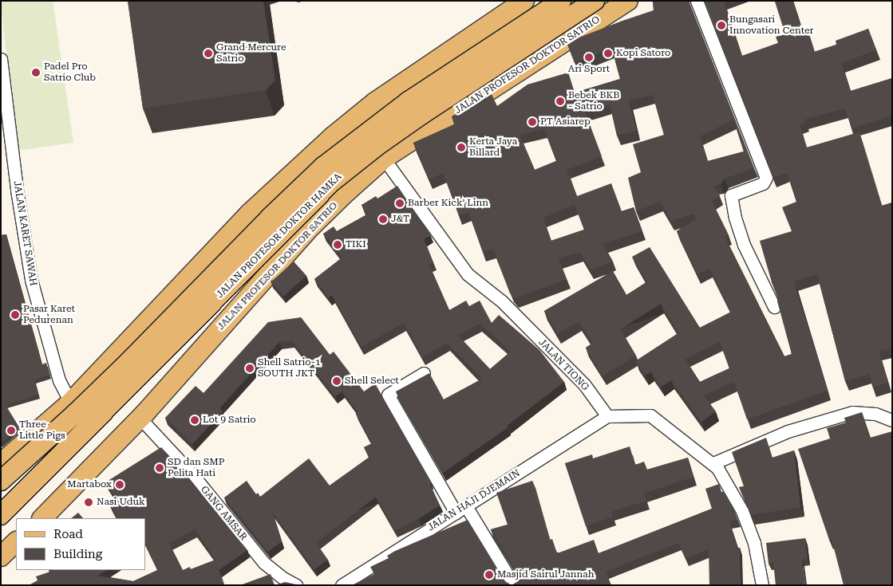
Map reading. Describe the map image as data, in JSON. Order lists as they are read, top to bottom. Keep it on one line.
{"streets":{"main road":["JALAN PROFESOR DOKTOR SATRIO","JALAN PROFESOR DOKTOR HAMKA"],"street":["JALAN KARET SAWAH","JALAN TIONG","JALAN HAJI DJEMAIN","GANG AMSAR"]},"crossings":[["JALAN PROFESOR DOKTOR SATRIO","JALAN TIONG"],["JALAN PROFESOR DOKTOR SATRIO","GANG AMSAR"],["JALAN TIONG","JALAN HAJI DJEMAIN"]],"places":["Bungasari Innovation Center","Grand Mercure Satrio","Kopi Satoro","Ari Sport","Padel Pro Satrio Club","Bebek BKB - Satrio","PT Asiarep","Kerta Jaya Billard","Barber Kick’ Linn","J&T","TIKI","Pasar Karet Pedurenan","Shell Satrio-1 SOUTH JKT","Shell Select","Lot 9 Satrio","Three Little Pigs","SD dan SMP Pelita Hati","Martabox","Nasi Uduk","Masjid Sairul Jannah"],"legend":["Road","Building"]}
